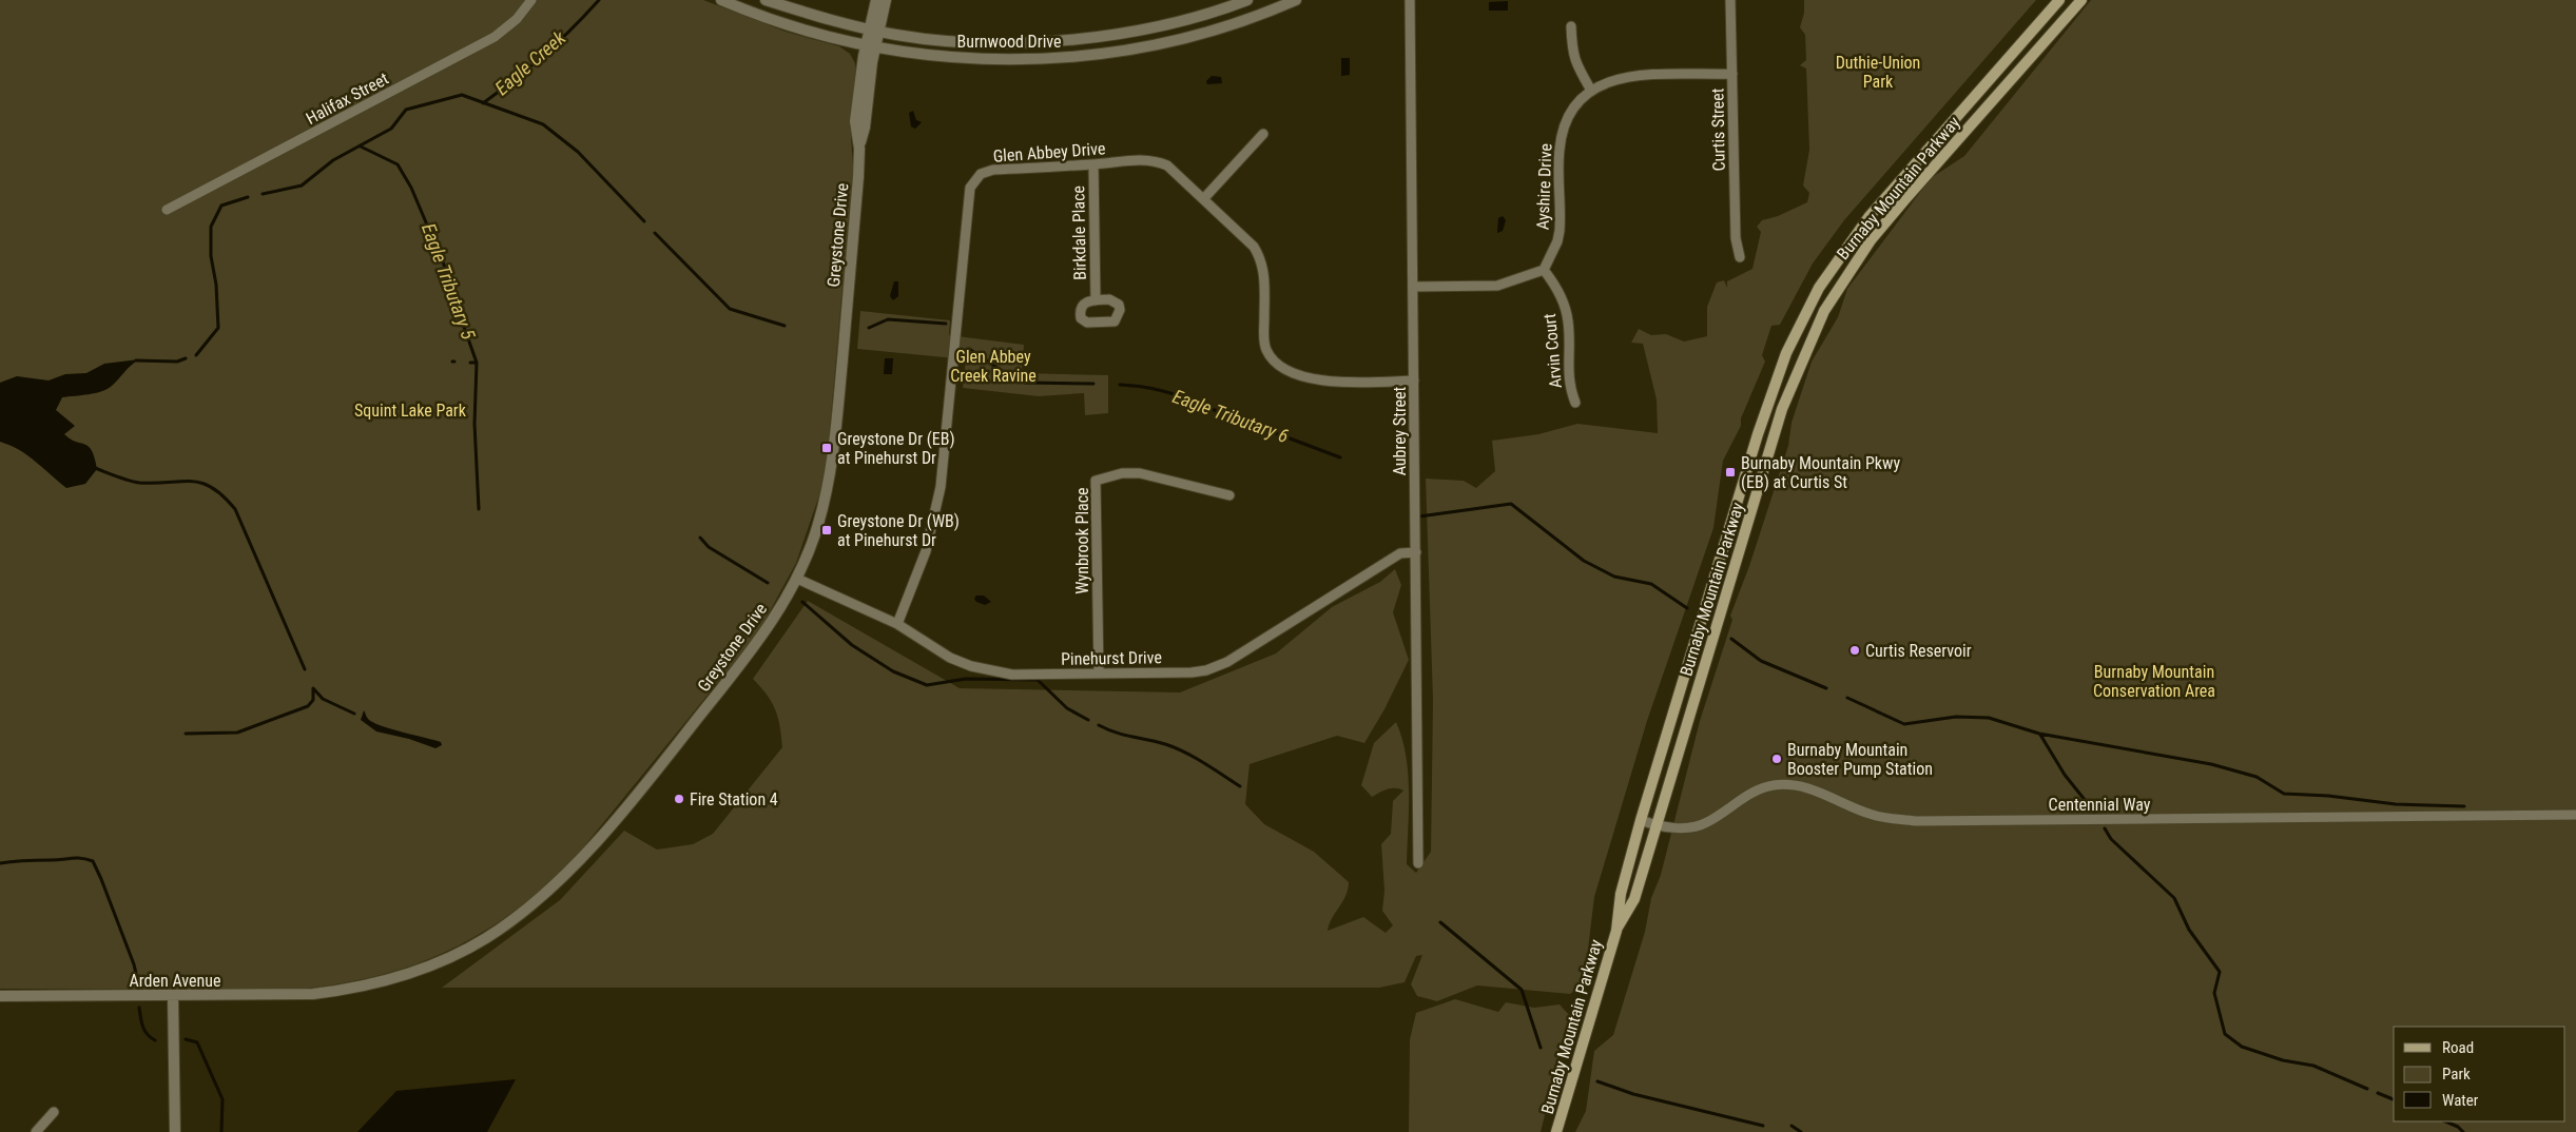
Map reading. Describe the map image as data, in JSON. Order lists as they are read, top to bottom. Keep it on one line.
{"streets":{"main road":["Burnaby Mountain Parkway"],"street":["Burnwood Drive","Halifax Street","Curtis Street","Glen Abbey Drive","Ayshire Drive","Birkdale Place","Greystone Drive","Arvin Court","Aubrey Street","Wynbrook Place","Pinehurst Drive","Centennial Way","Arden Avenue"]},"crossings":[["Burnwood Drive","Greystone Drive"],["Glen Abbey Drive","Birkdale Place"],["Glen Abbey Drive","Aubrey Street"],["Glen Abbey Drive","Pinehurst Drive"],["Ayshire Drive","Arvin Court"],["Burnaby Mountain Parkway","Centennial Way"],["Greystone Drive","Pinehurst Drive"],["Greystone Drive","Arden Avenue"],["Aubrey Street","Pinehurst Drive"],["Wynbrook Place","Pinehurst Drive"]],"water":["Eagle Creek","Eagle Tributary 5","Eagle Tributary 6"],"parks":["Duthie-Union Park","Glen Abbey Creek Ravine","Squint Lake Park","Burnaby Mountain Conservation Area"],"places":{"transit":["Greystone Dr (EB) at Pinehurst Dr","Burnaby Mountain Pkwy (EB) at Curtis St","Greystone Dr (WB) at Pinehurst Dr"],"other":["Curtis Reservoir","Burnaby Mountain Booster Pump Station","Fire Station 4"]},"legend":["Road","Park","Water"]}
